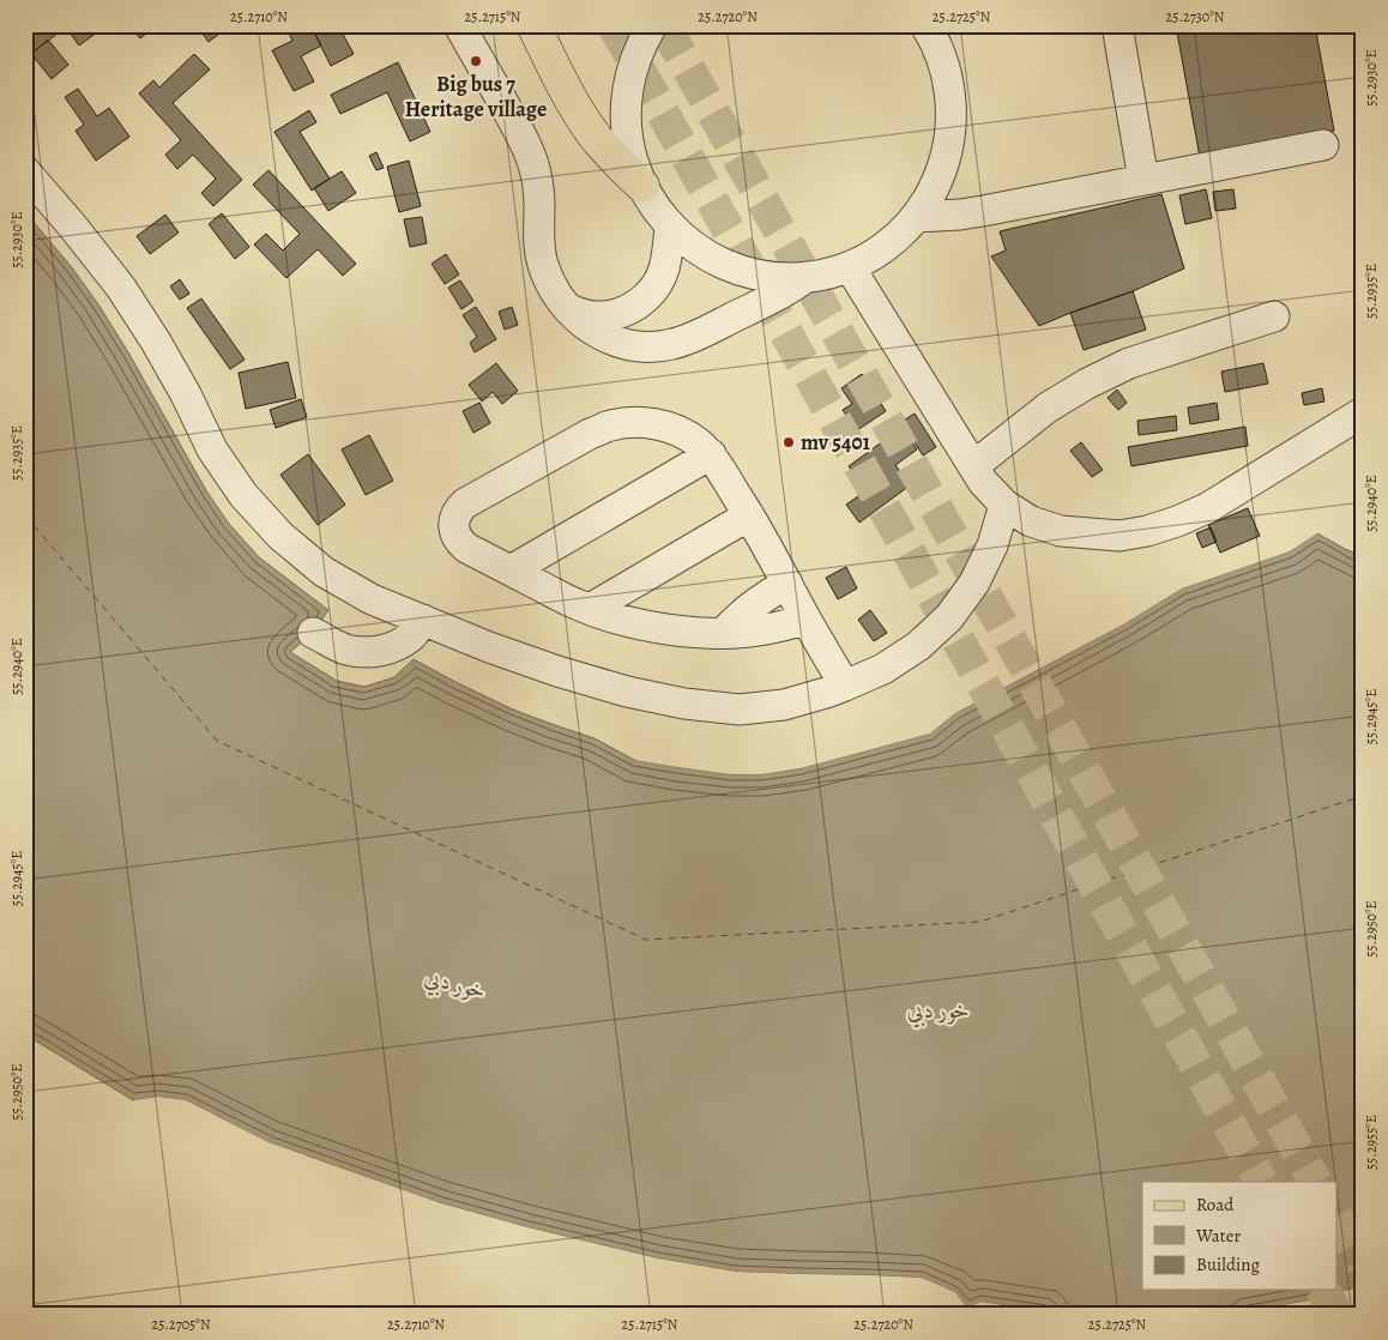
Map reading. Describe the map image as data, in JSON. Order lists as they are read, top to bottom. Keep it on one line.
{"water":["خور دبي"],"places":["Big bus 7 Heritage village","mv 5401"],"legend":["Road","Water","Building"],"coordinates":["25.2710°N","25.2715°N","25.2720°N","25.2725°N","25.2730°N","55.2930°E","55.2935°E","55.2940°E","55.2945°E","55.2950°E","55.2955°E","25.2705°N"]}
